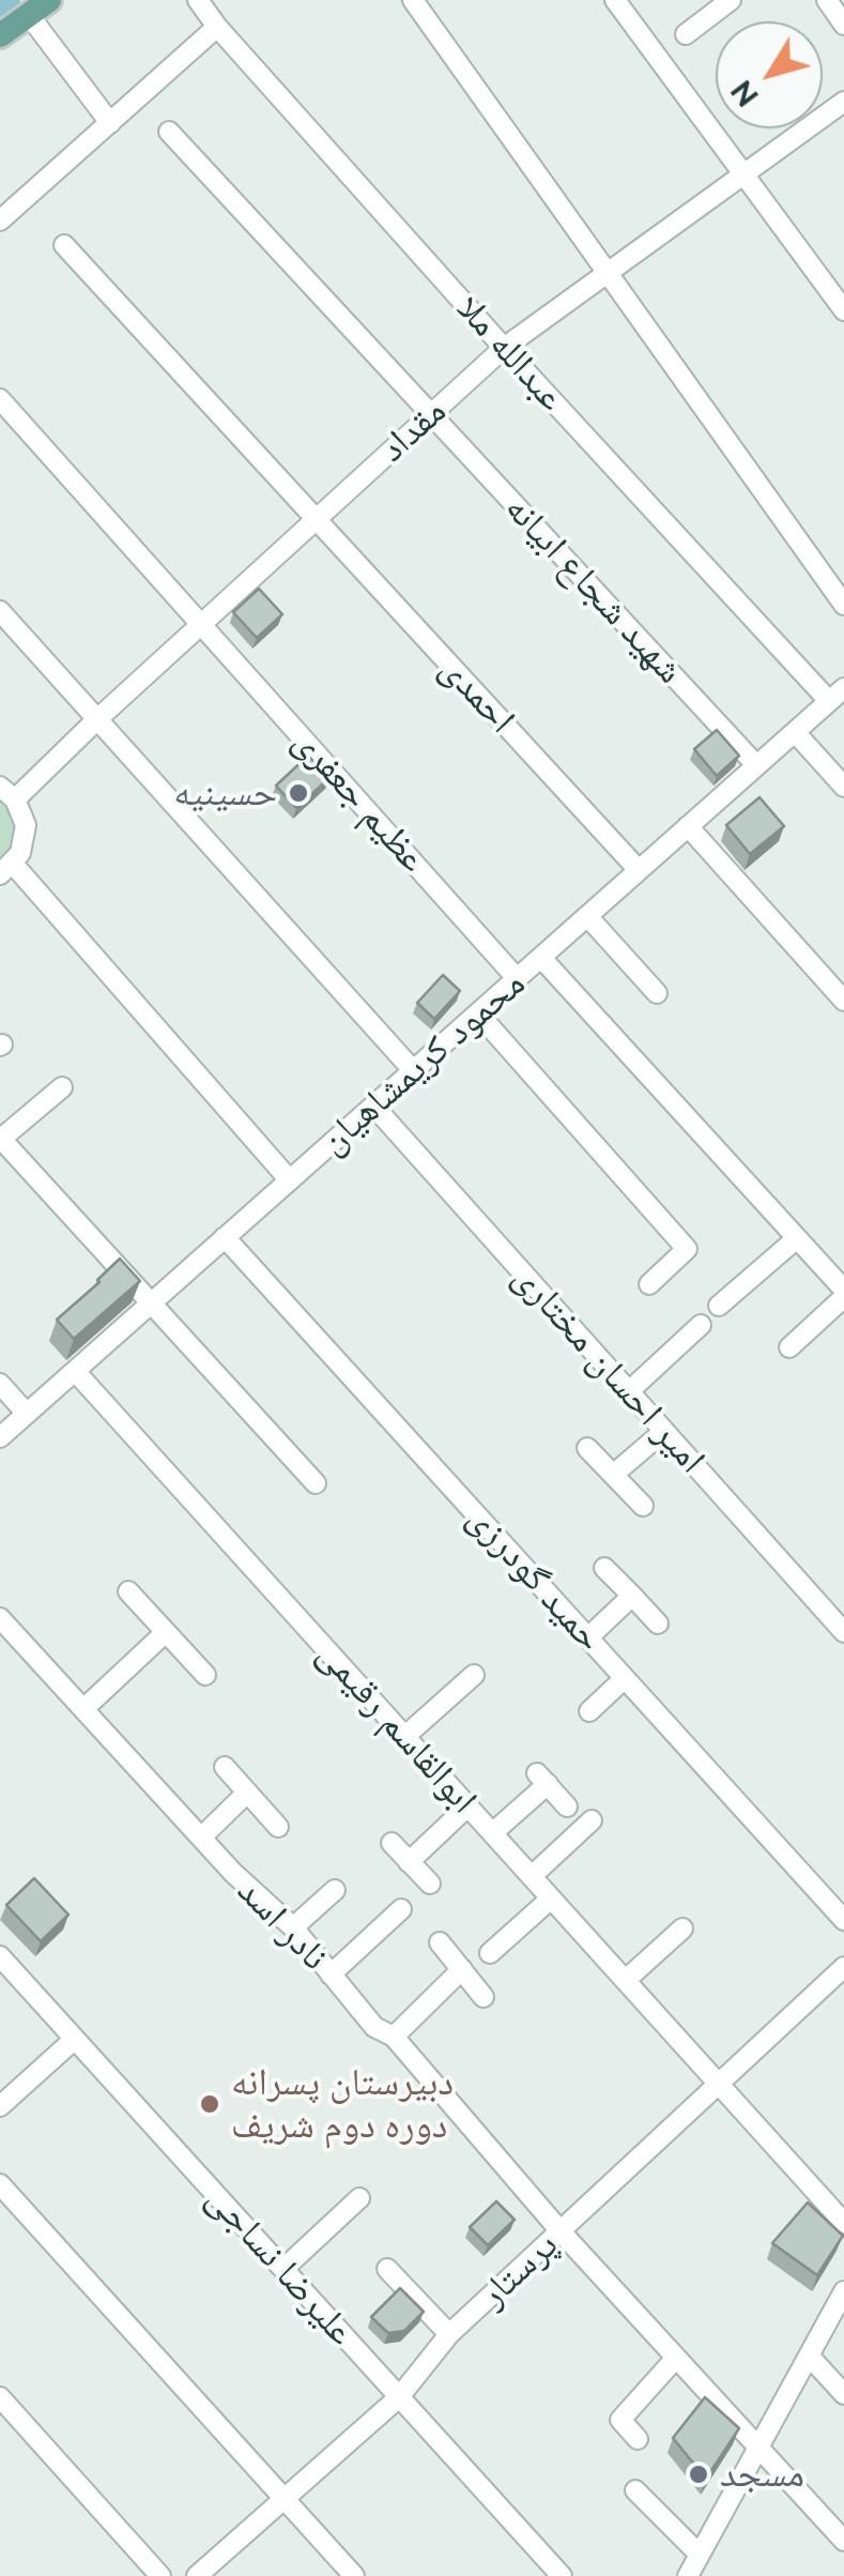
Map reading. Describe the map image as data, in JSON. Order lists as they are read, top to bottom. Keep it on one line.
{"streets":{"street":["عبدالله ملا","مقداد","شهید شجاع ابیانه","احمدی","عظیم جعفری","محمود کریمشاهیان","امیر احسان مختاری","حمید گودرزی","ابوالقاسم رقیمی","نادر اسد","علیرضا نساجی","پرستار"]},"crossings":[["عبدالله ملا","مقداد"],["عبدالله ملا","محمود کریمشاهیان"],["مقداد","شهید شجاع ابیانه"],["مقداد","احمدی"],["مقداد","عظیم جعفری"],["شهید شجاع ابیانه","محمود کریمشاهیان"],["احمدی","محمود کریمشاهیان"],["عظیم جعفری","محمود کریمشاهیان"],["محمود کریمشاهیان","امیر احسان مختاری"],["محمود کریمشاهیان","حمید گودرزی"],["محمود کریمشاهیان","ابوالقاسم رقیمی"],["ابوالقاسم رقیمی","پرستار"],["نادر اسد","پرستار"],["علیرضا نساجی","پرستار"]],"places":["حسینیه","دبیرستان پسرانه دوره دوم شریف","مسجد"],"north":"bottom left"}
